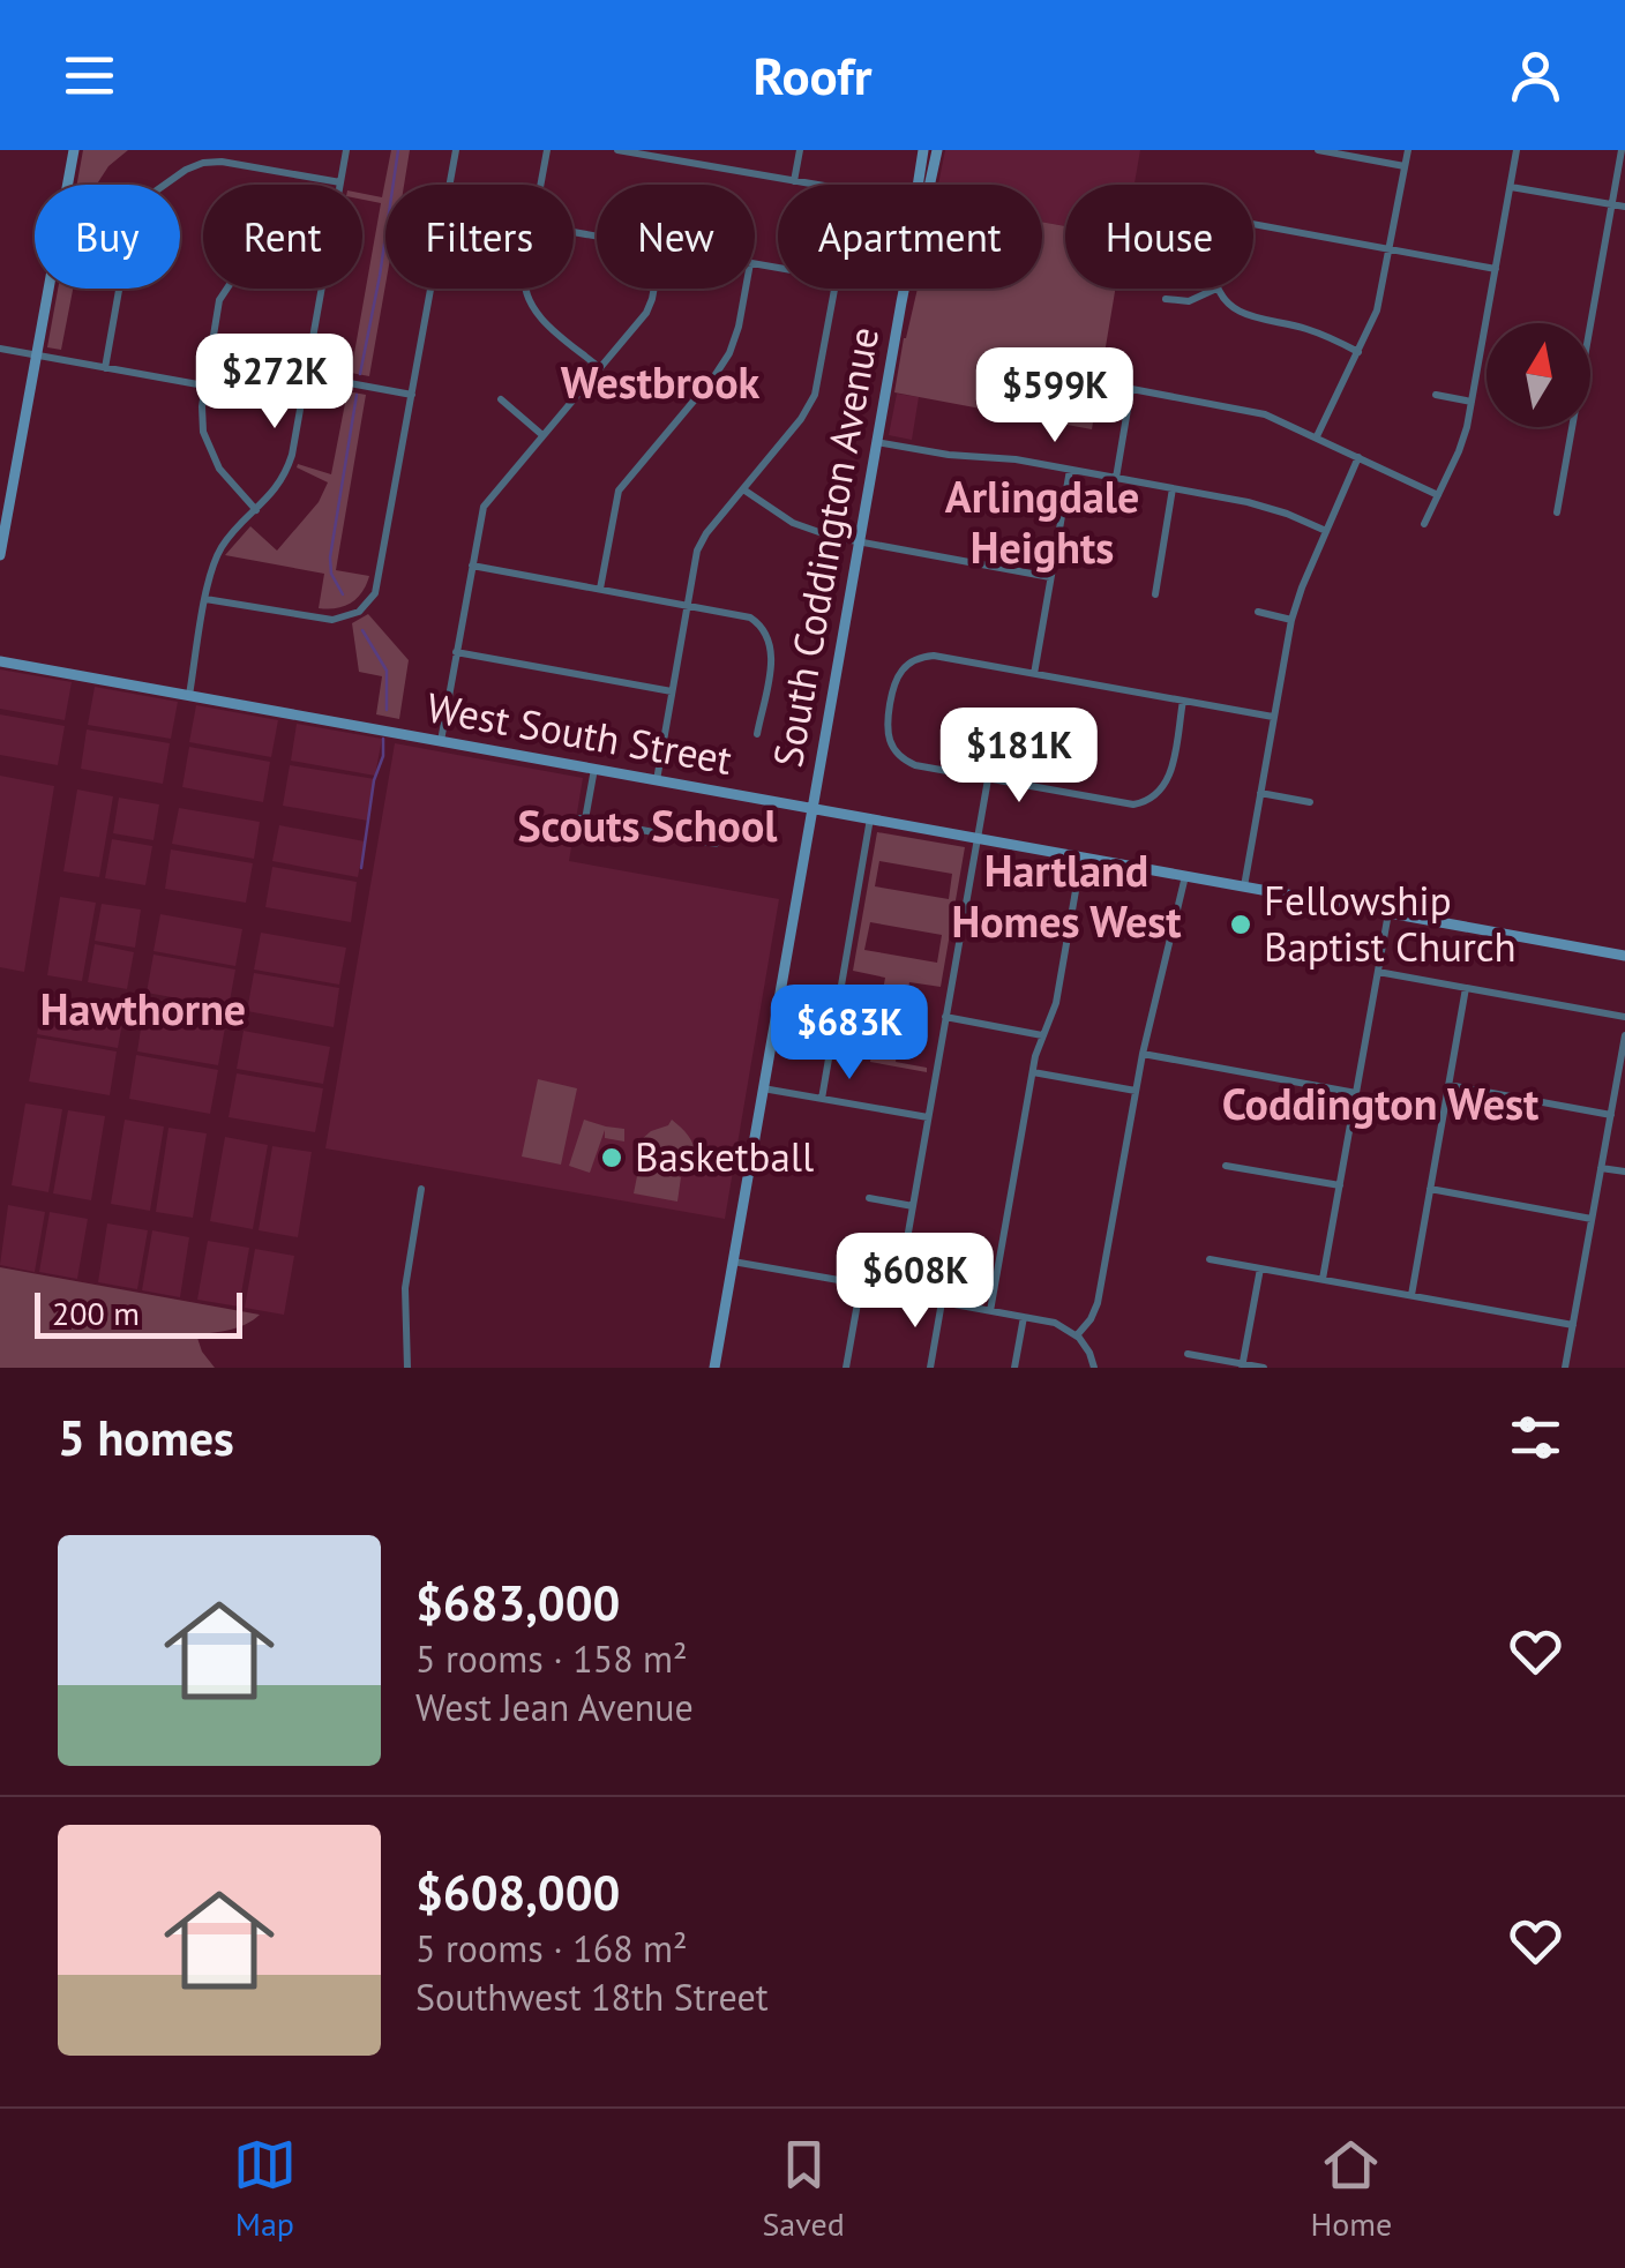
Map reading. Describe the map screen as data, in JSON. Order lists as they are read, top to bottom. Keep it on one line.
{"streets":{"street":["South Coddington Avenue","West South Street"]},"crossings":[["South Coddington Avenue","West South Street"]],"districts":["Westbrook","Arlingdale Heights","Scouts School","Hartland Homes West","Hawthorne","Coddington West"],"places":["Fellowship Baptist Church","Basketball"],"scale_bar":"200 m","north":"top","page":{"header":"Roofr","chip":["Buy","Rent","Filters","New","Apartment","House"],"price":["$272K","$599K","$181K","$683K","$608K"],"scale":"200 m","heading":"5 homes","list":[{"name":"$683,000","note":"5 rooms · 158 m² · West Jean Avenue"},{"name":"$608,000","note":"5 rooms · 168 m² · Southwest 18th Street"}],"tabs":["Map","Saved","Home"]}}
